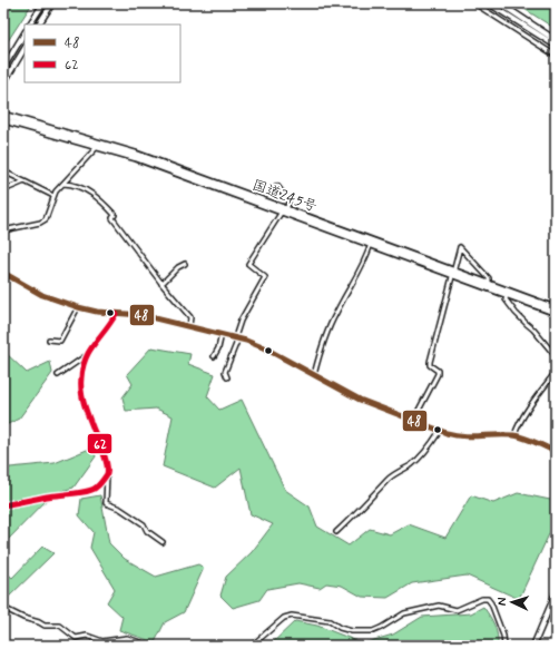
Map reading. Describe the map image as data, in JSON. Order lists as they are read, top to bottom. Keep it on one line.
{"streets":{"highway":["国道245号"]},"lines":["transit line 48","transit line 62"],"legend":["48","62"],"north":"left"}
